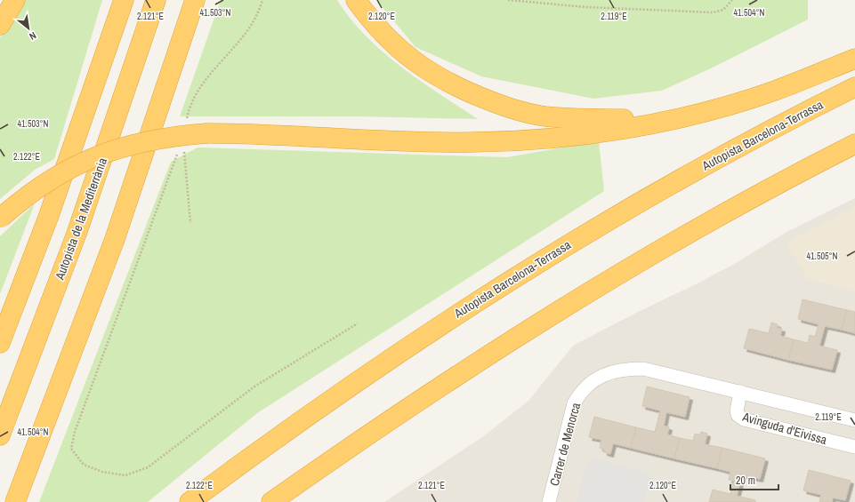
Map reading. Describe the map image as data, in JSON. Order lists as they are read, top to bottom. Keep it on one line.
{"streets":{"highway":["Autopista Barcelona-Terrassa","Autopista de la Mediterrània"],"street":["Avinguda d'Eivissa","Carrer de Menorca"]},"crossings":[["Avinguda d'Eivissa","Carrer de Menorca"]],"scale_bar":"20 m","north":"bottom right","coordinates":["41.503°N","41.504°N","2.121°E","2.120°E","2.119°E","2.122°E","41.505°N"]}
